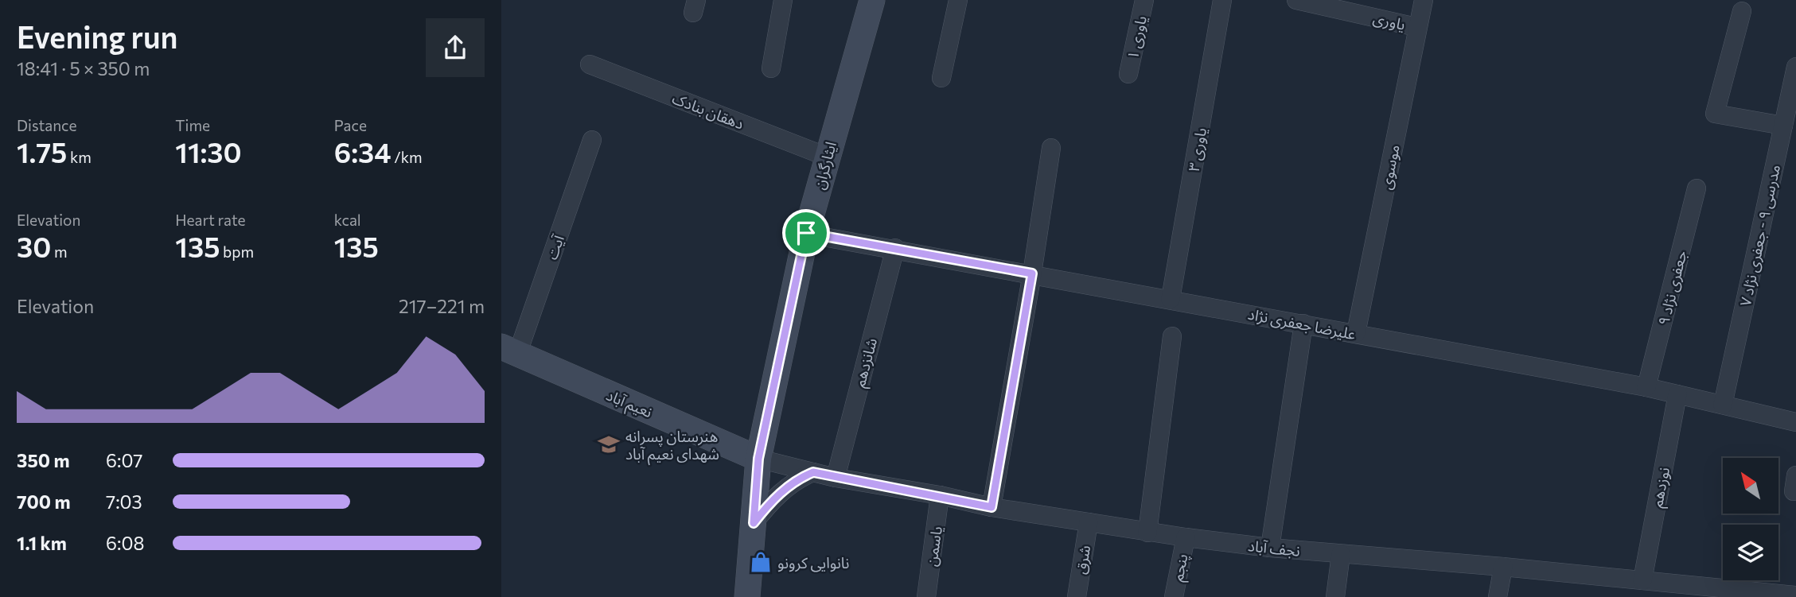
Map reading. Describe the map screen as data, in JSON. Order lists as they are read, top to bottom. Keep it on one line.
{"streets":{"main road":["ایثارگران","نعیم آباد"],"street":["یاوری","یاوری ۱","دهقان بنادک","یاوری ۳","موسوی","مدرسی ۹ - جعفری نژاد ۷","آیت","جعفری نژاد ۹","علیرضا جعفری نژاد","شانزدهم","نوزدهم","یاسمن","نجف آباد","شرق","پنجم"]},"crossings":[["یاوری","موسوی"],["دهقان بنادک","ایثارگران"],["یاوری ۳","علیرضا جعفری نژاد"],["ایثارگران","علیرضا جعفری نژاد"],["ایثارگران","نعیم آباد"],["ایثارگران","نجف آباد"],["موسوی","علیرضا جعفری نژاد"],["مدرسی ۹ - جعفری نژاد ۷","علیرضا جعفری نژاد"],["آیت","نعیم آباد"],["جعفری نژاد ۹","علیرضا جعفری نژاد"],["علیرضا جعفری نژاد","شانزدهم"],["علیرضا جعفری نژاد","نوزدهم"],["شانزدهم","نجف آباد"],["نعیم آباد","نجف آباد"],["نوزدهم","نجف آباد"],["یاسمن","نجف آباد"],["نجف آباد","شرق"],["نجف آباد","پنجم"]],"places":{"school or university":["هنرستان پسرانه شهدای نعیم آباد"],"shop":["نانوایی کرونو"]},"north":"top left","page":{"heading":["Evening run","18:41 · 5 × 350 m"],"stats":[["Distance","1.75 km"],["Time","11:30"],["Pace","6:34 /km"],["Elevation","30 m"],["Heart rate","135 bpm"],["kcal","135"]],"chart":["Elevation","217–221 m"],"list":[{"name":"350 m","note":"6:07"},{"name":"700 m","note":"7:03"},{"name":"1.1 km","note":"6:08"}]}}
